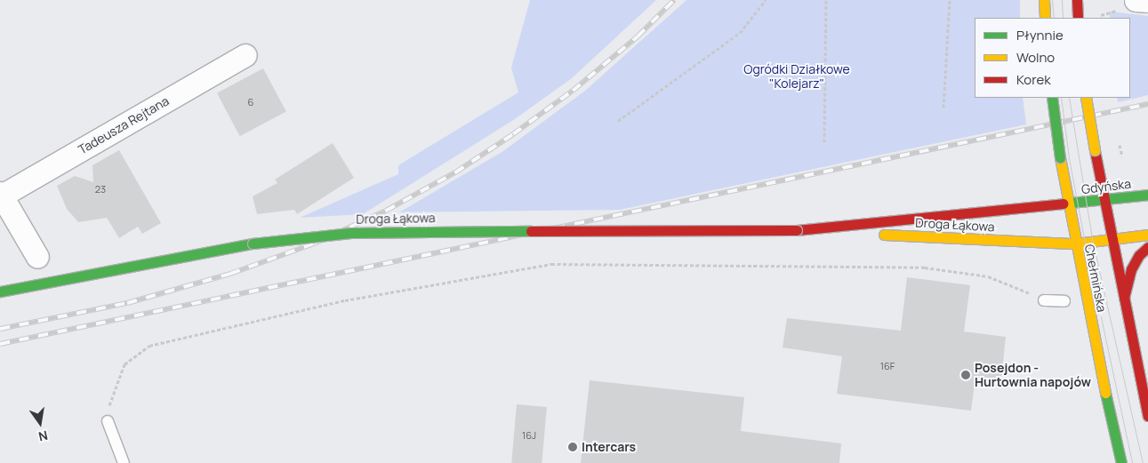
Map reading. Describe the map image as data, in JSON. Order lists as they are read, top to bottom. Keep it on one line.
{"streets":{"main road":["Gdyńska","Droga Łąkowa","Chełmińska"],"street":["Tadeusza Rejtana"]},"crossings":[["Gdyńska","Droga Łąkowa"],["Gdyńska","Chełmińska"],["Droga Łąkowa","Chełmińska"]],"parks":["Ogródki Działkowe \"Kolejarz\""],"places":["Posejdon - Hurtownia napojów","Intercars"],"house_numbers":["6","23","16F","16J"],"legend":["Płynnie","Wolno","Korek"],"north":"bottom"}
